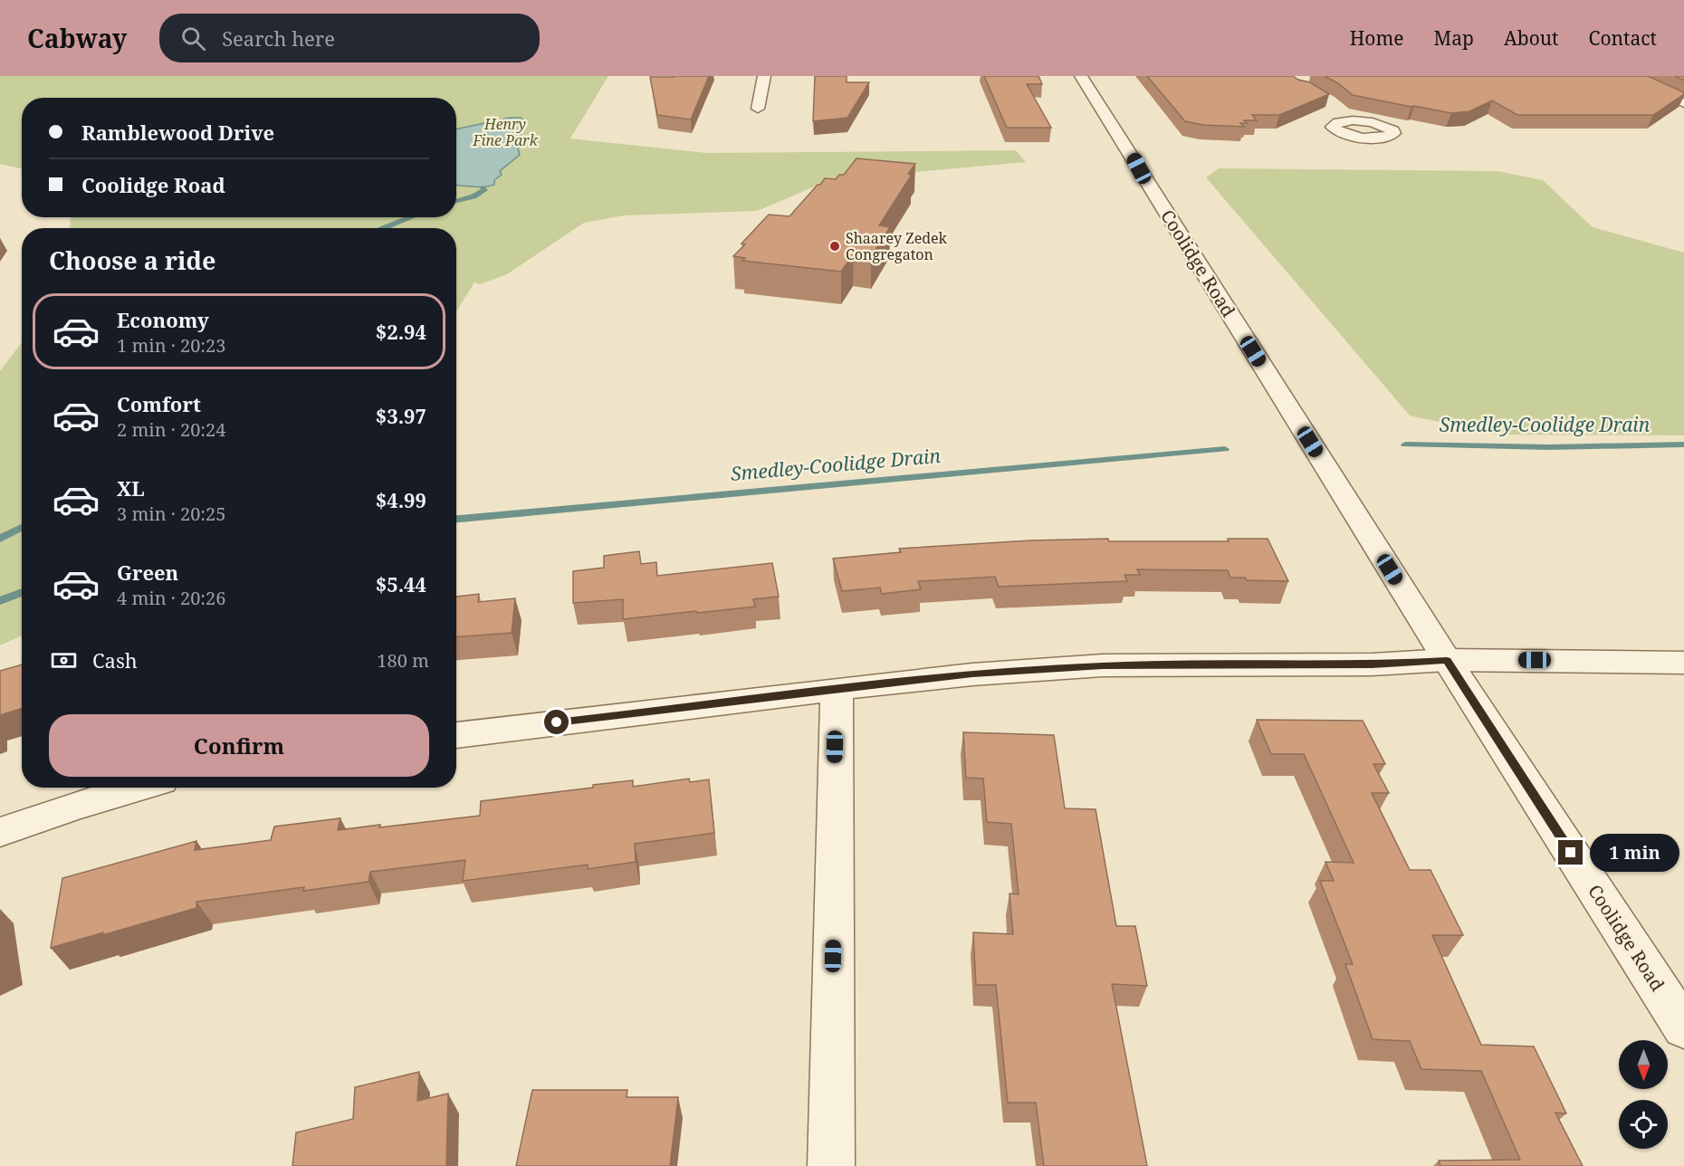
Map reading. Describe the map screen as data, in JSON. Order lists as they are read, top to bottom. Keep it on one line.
{"streets":{"street":["Coolidge Road"]},"water":["Smedley-Coolidge Drain"],"parks":["Henry Fine Park"],"places":["Shaarey Zedek Congregaton"],"north":"bottom","page":{"header":"Cabway","search":"Search here","nav":["Home","Map","About","Contact"],"banner":["Ramblewood Drive","Coolidge Road"],"heading":"Choose a ride","list":[{"name":"Economy","note":"1 min · 20:23","value":"$2.94"},{"name":"Comfort","note":"2 min · 20:24","value":"$3.97"},{"name":"XL","note":"3 min · 20:25","value":"$4.99"},{"name":"Green","note":"4 min · 20:26","value":"$5.44"}],"pay":["Cash","180 m"],"buttons":"Confirm","bubble":"1 min"}}
